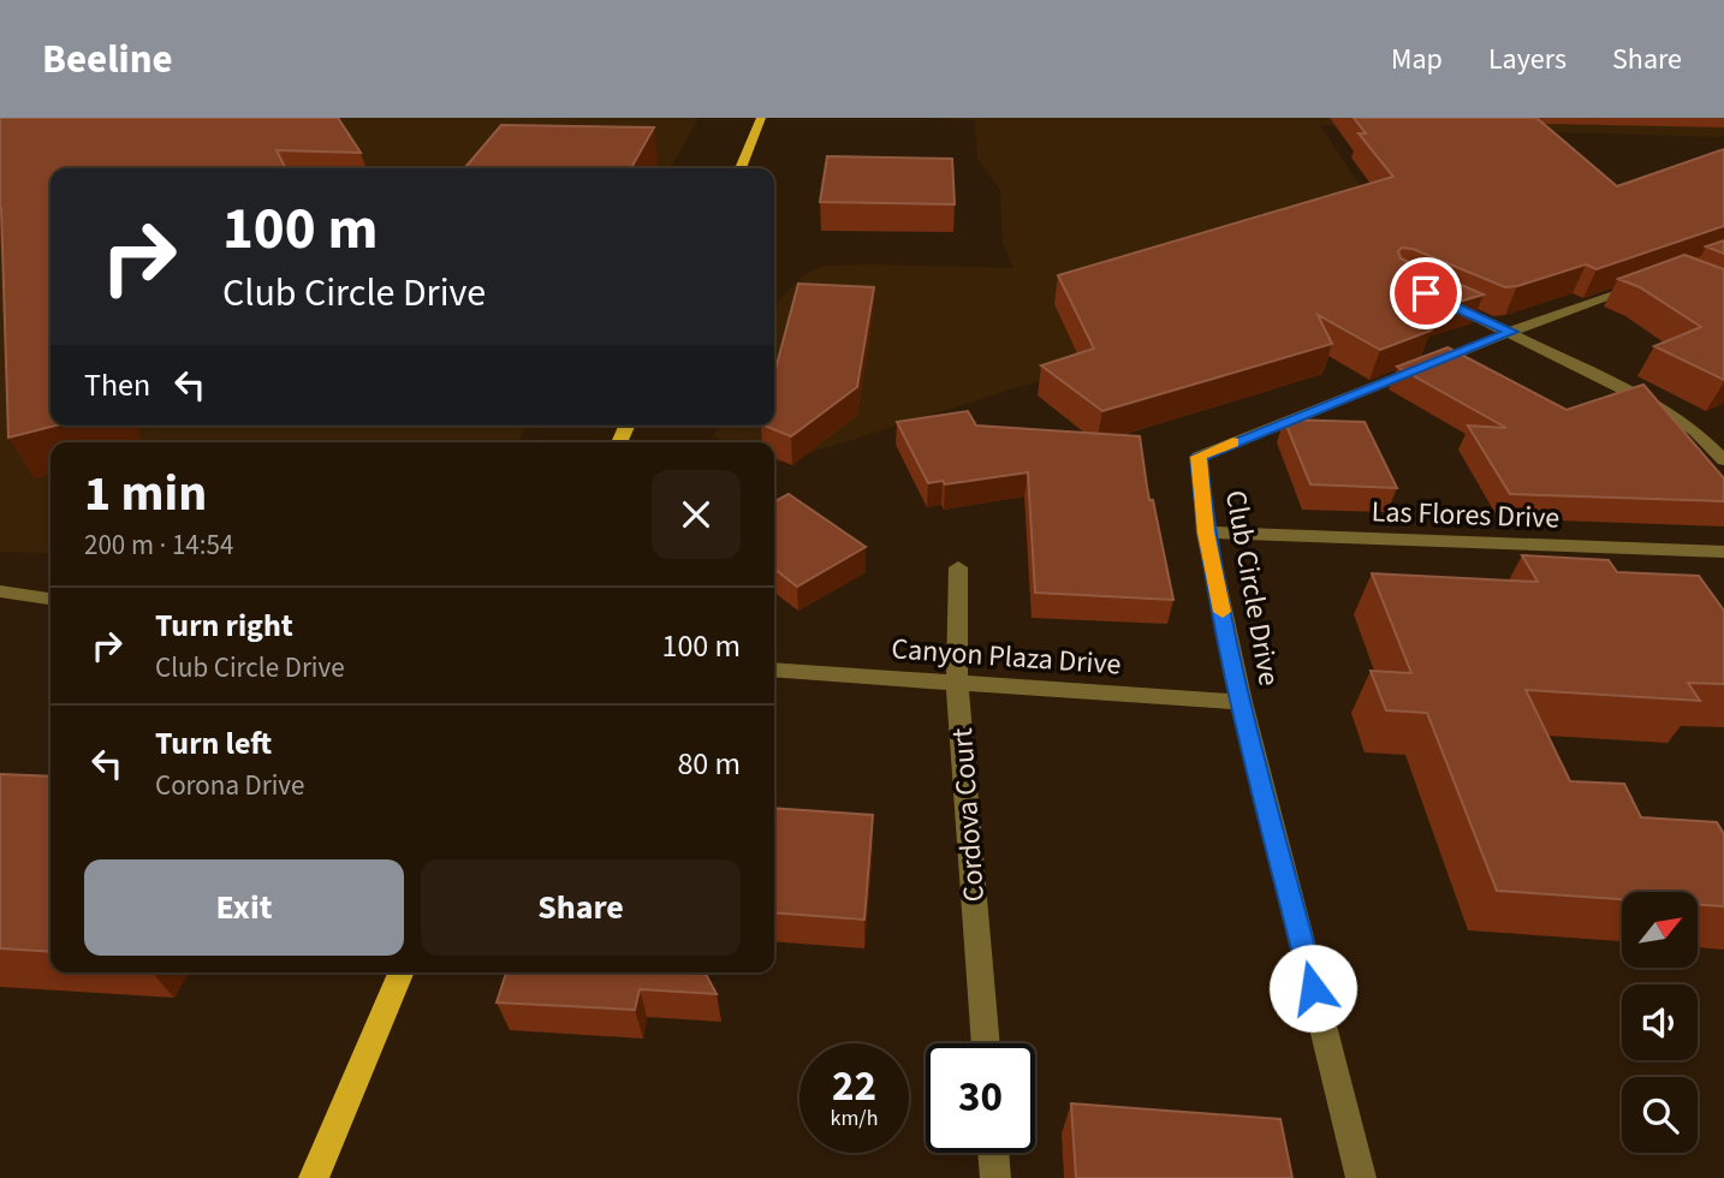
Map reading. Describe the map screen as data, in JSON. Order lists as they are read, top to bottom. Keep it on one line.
{"streets":{"street":["Las Flores Drive","Club Circle Drive","Canyon Plaza Drive","Cordova Court"]},"crossings":[["Las Flores Drive","Club Circle Drive"],["Club Circle Drive","Canyon Plaza Drive"],["Canyon Plaza Drive","Cordova Court"]],"north":"top right","page":{"header":"Beeline","nav":["Map","Layers","Share"],"turn":["100 m","Club Circle Drive"],"then":"Then","heading":["1 min","200 m · 14:54"],"list":[{"name":"Turn right","note":"Club Circle Drive","value":"100 m"},{"name":"Turn left","note":"Corona Drive","value":"80 m"}],"buttons":["Exit","Share"],"speed":"22 km/h","limit":"30"}}
